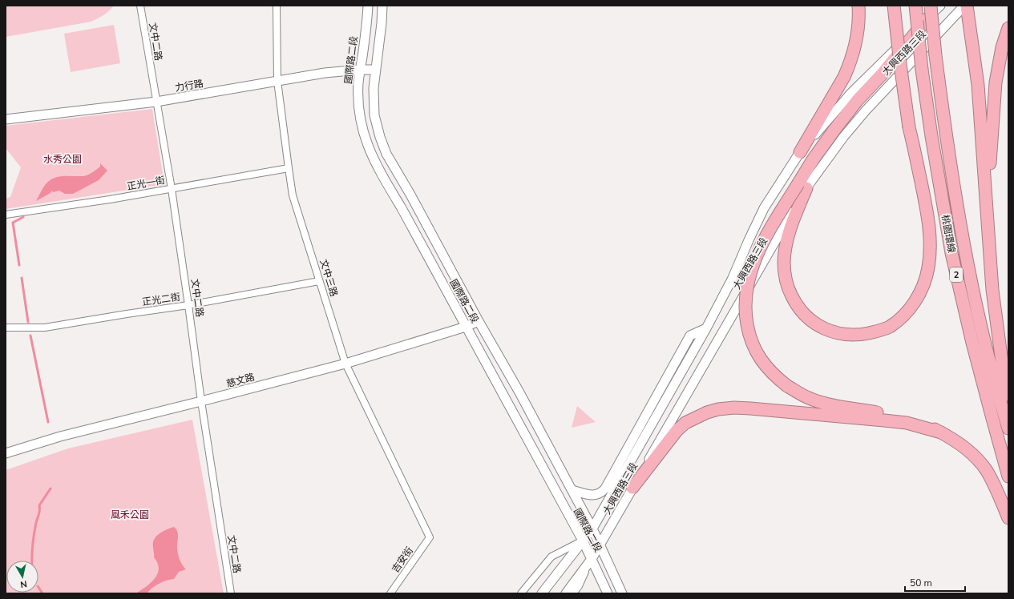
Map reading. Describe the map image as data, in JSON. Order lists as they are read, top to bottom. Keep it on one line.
{"streets":{"highway":["桃園環線","2"],"street":["文中二路","大興西路三段","國際路二段","力行路","正光一街","文中三路","正光二街","慈文路","吉安街"]},"crossings":[["文中二路","力行路"],["文中二路","正光一街"],["文中二路","正光二街"],["文中二路","慈文路"],["大興西路三段","國際路二段"],["大興西路三段","桃園環線"],["國際路二段","力行路"],["國際路二段","慈文路"],["力行路","文中三路"],["正光一街","文中三路"],["文中三路","正光二街"],["文中三路","慈文路"],["文中三路","吉安街"]],"parks":["水秀公園","風禾公園"],"scale_bar":"50 m","north":"bottom"}
